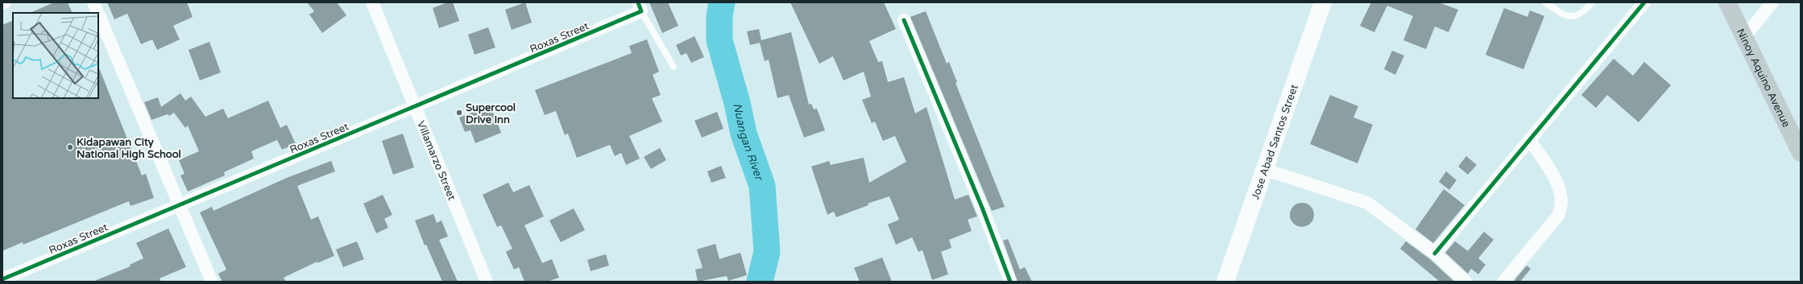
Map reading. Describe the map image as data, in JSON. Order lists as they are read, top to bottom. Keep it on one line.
{"streets":{"main road":["Ninoy Aquino Avenue","Jose Abad Santos Street"],"street":["Roxas Street","Villamarzo Street"]},"crossings":[["Roxas Street","Villamarzo Street"]],"water":["Nuangan River"],"places":["Supercool Drive Inn","Kidapawan City National High School"]}
